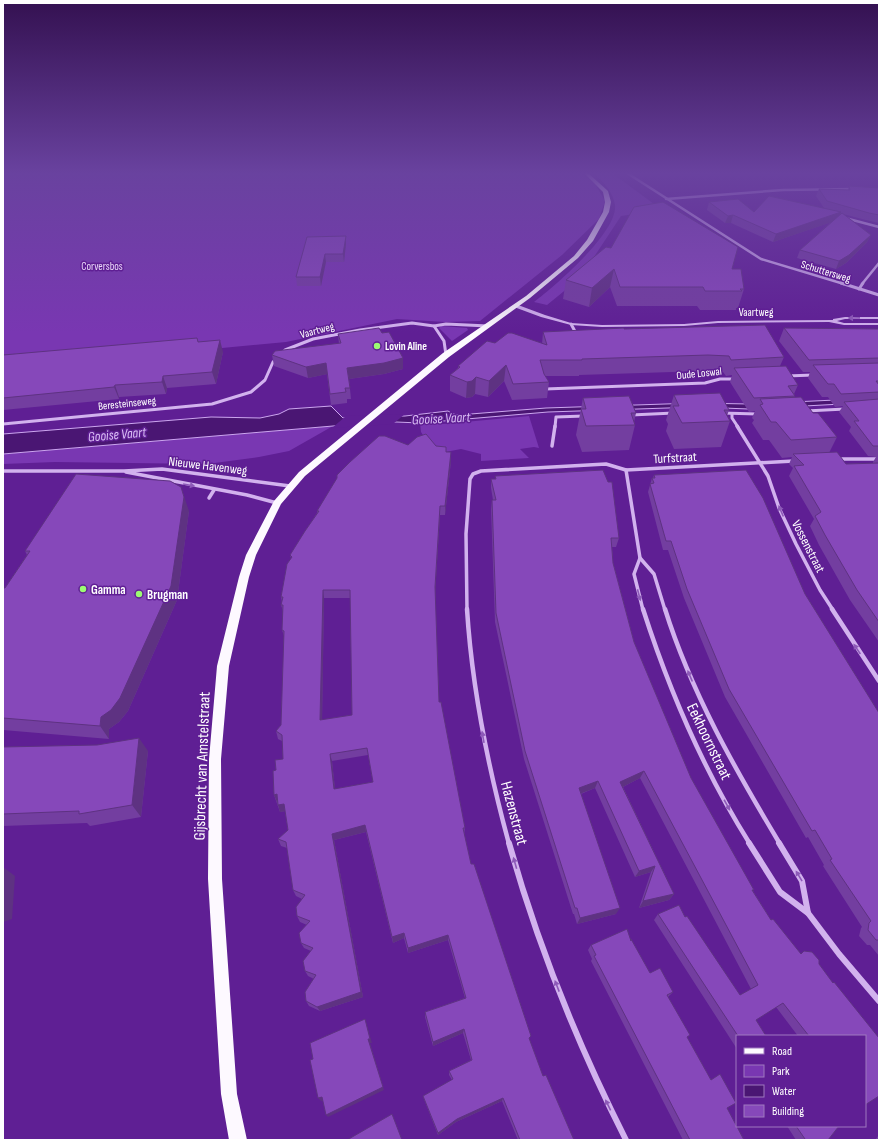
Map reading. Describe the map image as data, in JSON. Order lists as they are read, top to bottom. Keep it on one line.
{"streets":{"main road":["Gijsbrecht van Amstelstraat"],"street":["Schuttersweg","Vaartweg","Oude Loswal","Beresteinseweg","Turfstraat","Nieuwe Havenweg","Vossenstraat","Eekhoornstraat","Hazenstraat"]},"crossings":[["Vaartweg","Beresteinseweg"],["Turfstraat","Vossenstraat"],["Turfstraat","Eekhoornstraat"],["Turfstraat","Hazenstraat"],["Nieuwe Havenweg","Gijsbrecht van Amstelstraat"]],"one_way":["Vossenstraat","Hazenstraat"],"water":["Gooise Vaart"],"parks":["Corversbos"],"places":["Lovin Aline","Gamma","Brugman"],"legend":["Road","Park","Water","Building"]}
